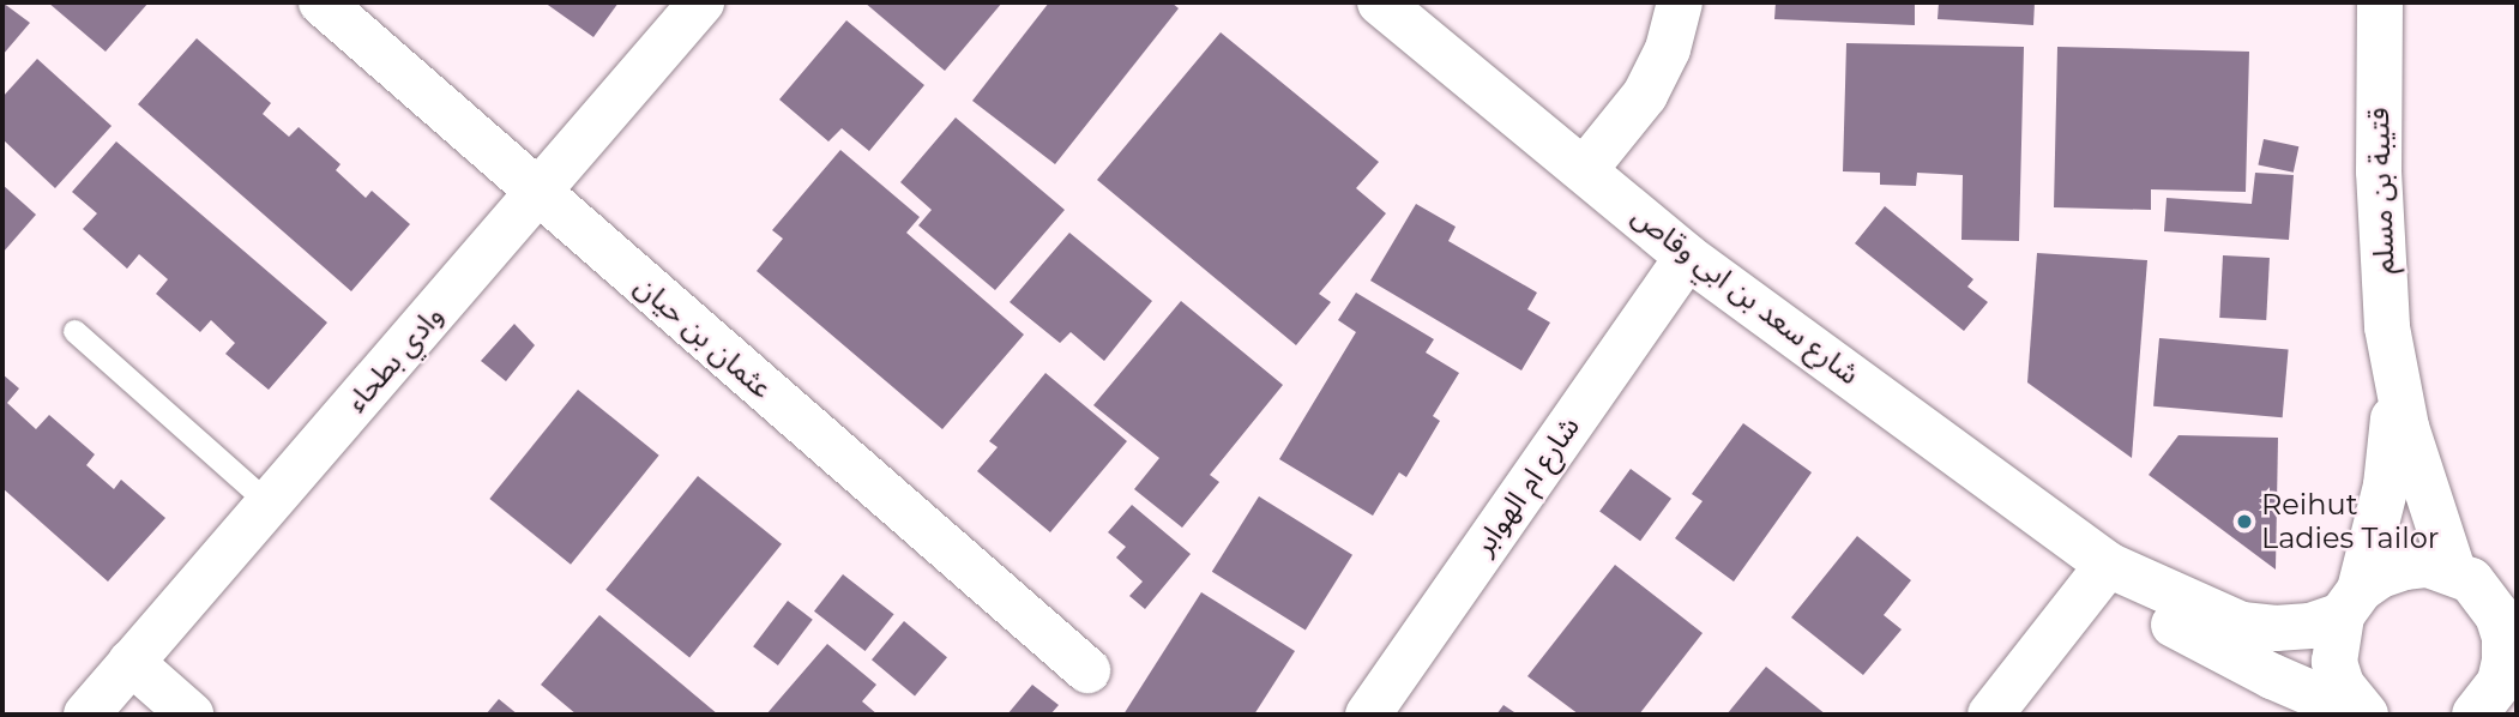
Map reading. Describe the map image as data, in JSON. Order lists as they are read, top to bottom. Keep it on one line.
{"streets":{"street":["قتيبة بن مسلم","شارع سعد بن ابي وقاص","عثمان بن حيان","وادي بطحاء","شارع ام الهوابر"]},"crossings":[["قتيبة بن مسلم","شارع سعد بن ابي وقاص"],["شارع سعد بن ابي وقاص","شارع ام الهوابر"],["عثمان بن حيان","وادي بطحاء"]],"places":["Reihut Ladies Tailor"]}
